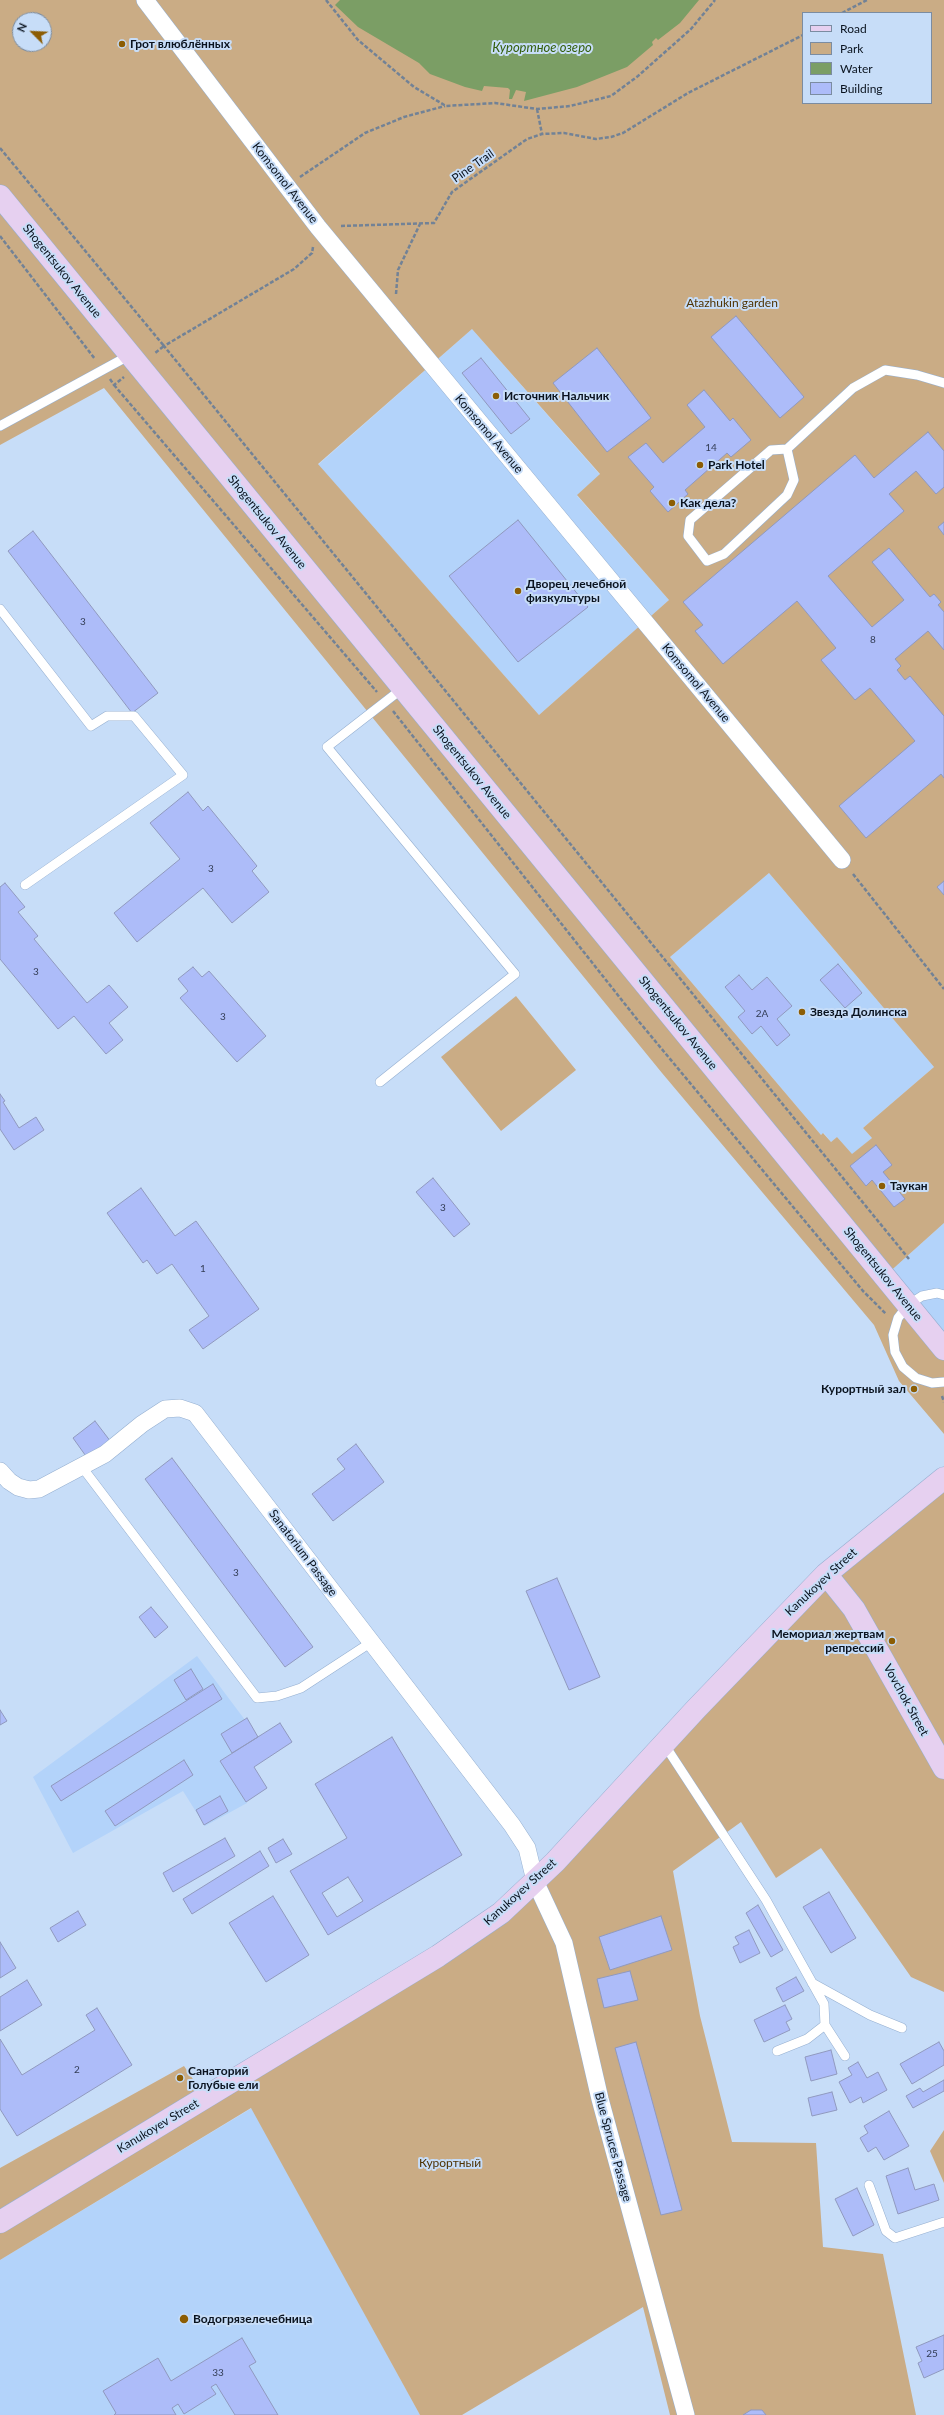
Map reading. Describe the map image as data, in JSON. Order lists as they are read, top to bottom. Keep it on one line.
{"streets":{"street":["Komsomol Avenue","Shogentsukov Avenue","Sanatorium Passage","Kanukoyev Street","Vovchok Street","Blue Spruces Passage"],"path":["Pine Trail"]},"crossings":[["Pine Trail","Komsomol Avenue"],["Sanatorium Passage","Kanukoyev Street"],["Sanatorium Passage","Blue Spruces Passage"],["Kanukoyev Street","Vovchok Street"],["Kanukoyev Street","Blue Spruces Passage"]],"water":["Курортное озеро"],"parks":["Atazhukin garden","Курортный"],"places":["Грот влюблённых","Источник Нальчик","Park Hotel","Как дела?","Дворец лечебной физкультуры","Звезда Долинска","Таукан","Курортный зал","Мемориал жертвам репрессий","Санаторий Голубые ели","Водогрязелечебница"],"house_numbers":["14","3","8","3","3","2А","3","3","1","3","2","25","33"],"legend":["Road","Park","Water","Building"],"north":"top left"}
